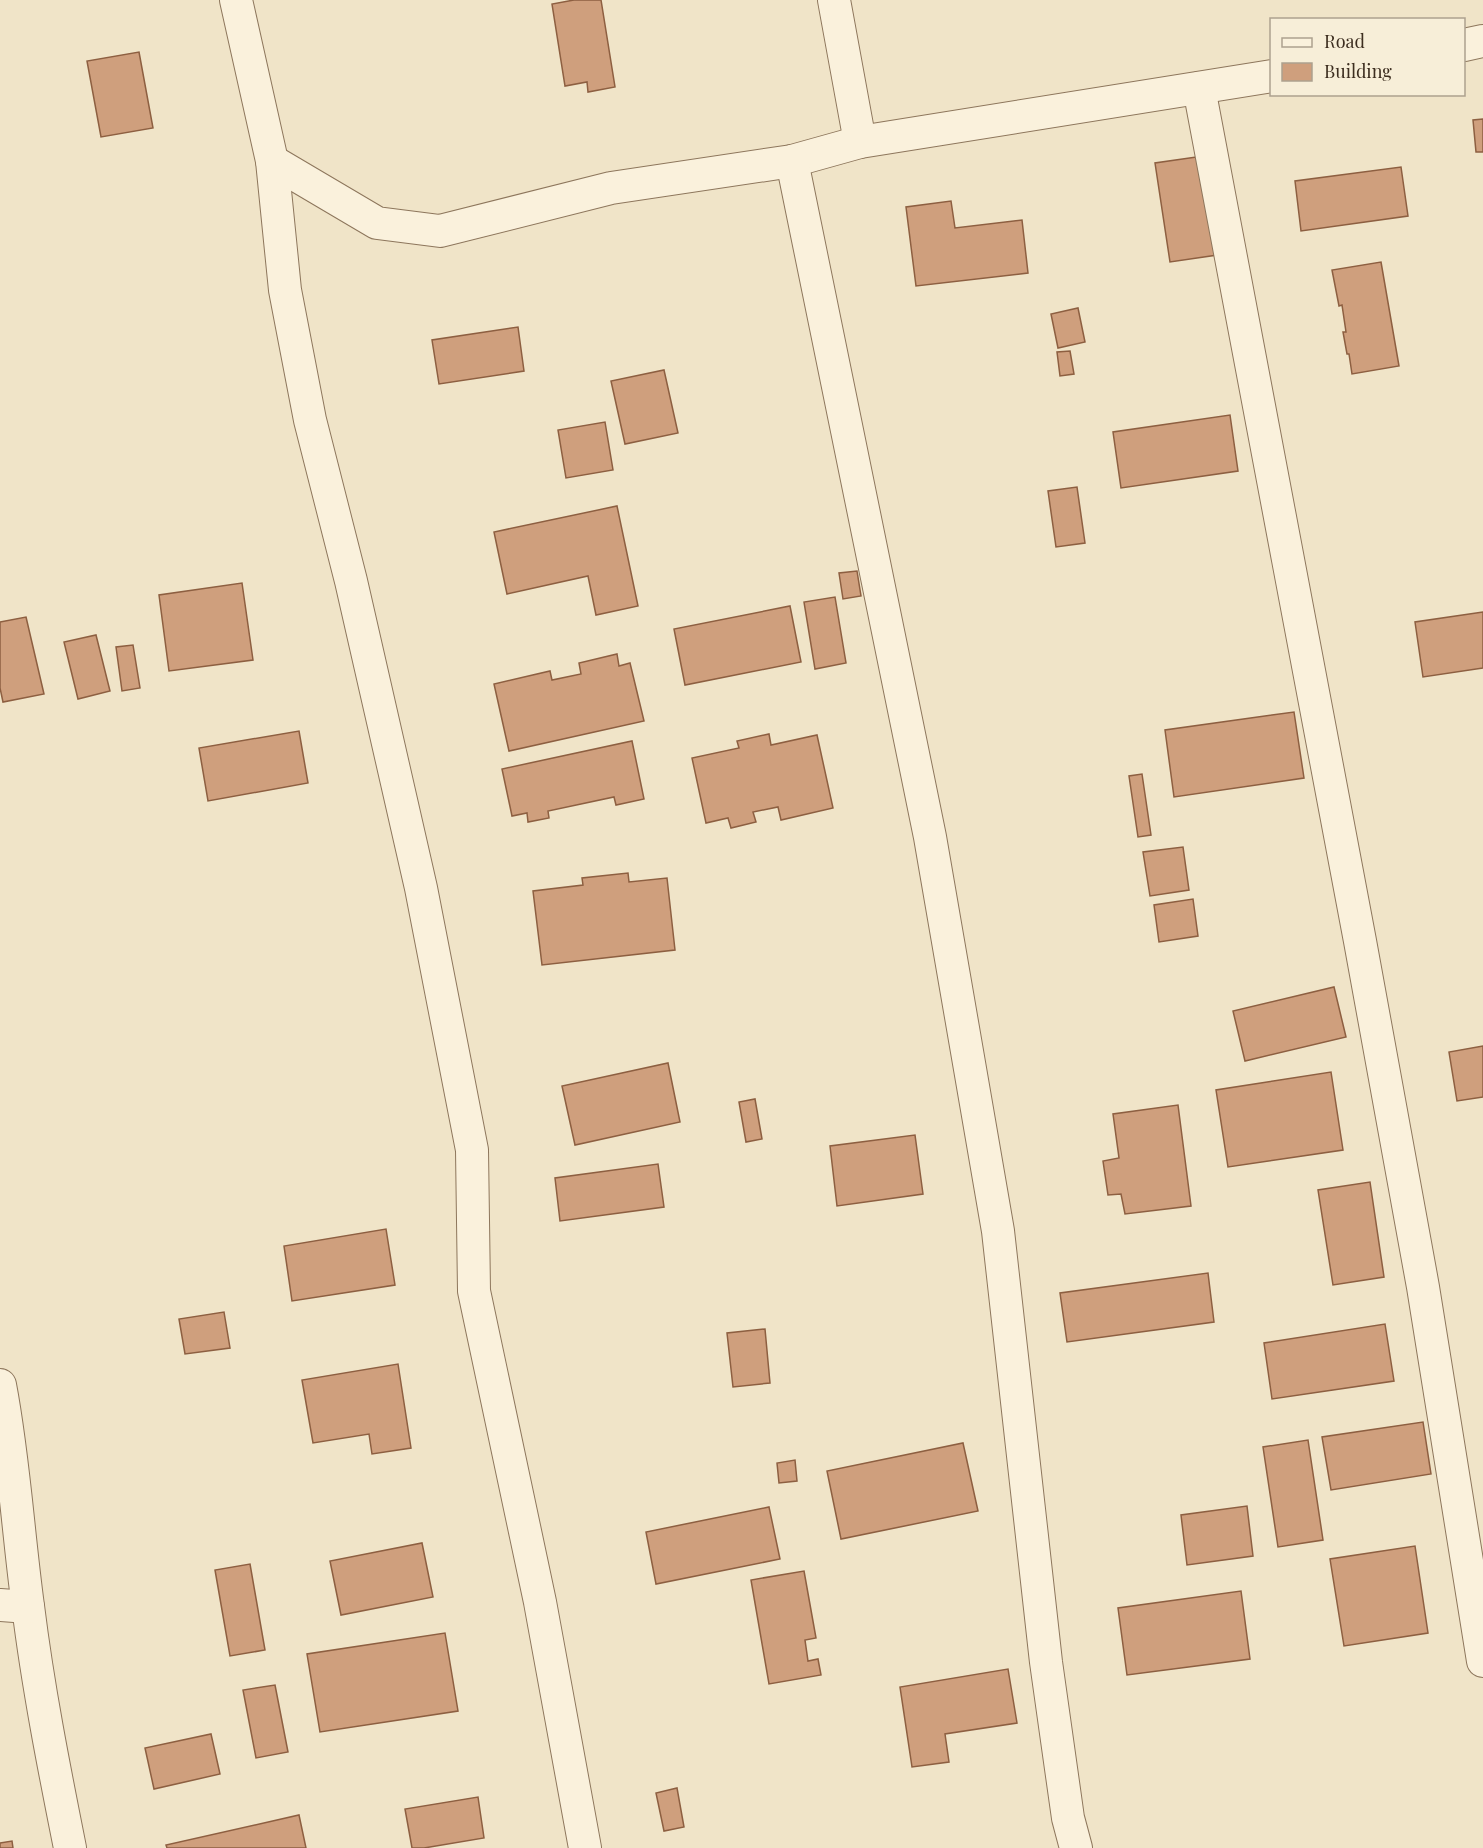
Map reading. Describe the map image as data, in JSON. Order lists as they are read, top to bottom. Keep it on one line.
{"legend":["Road","Building"]}
